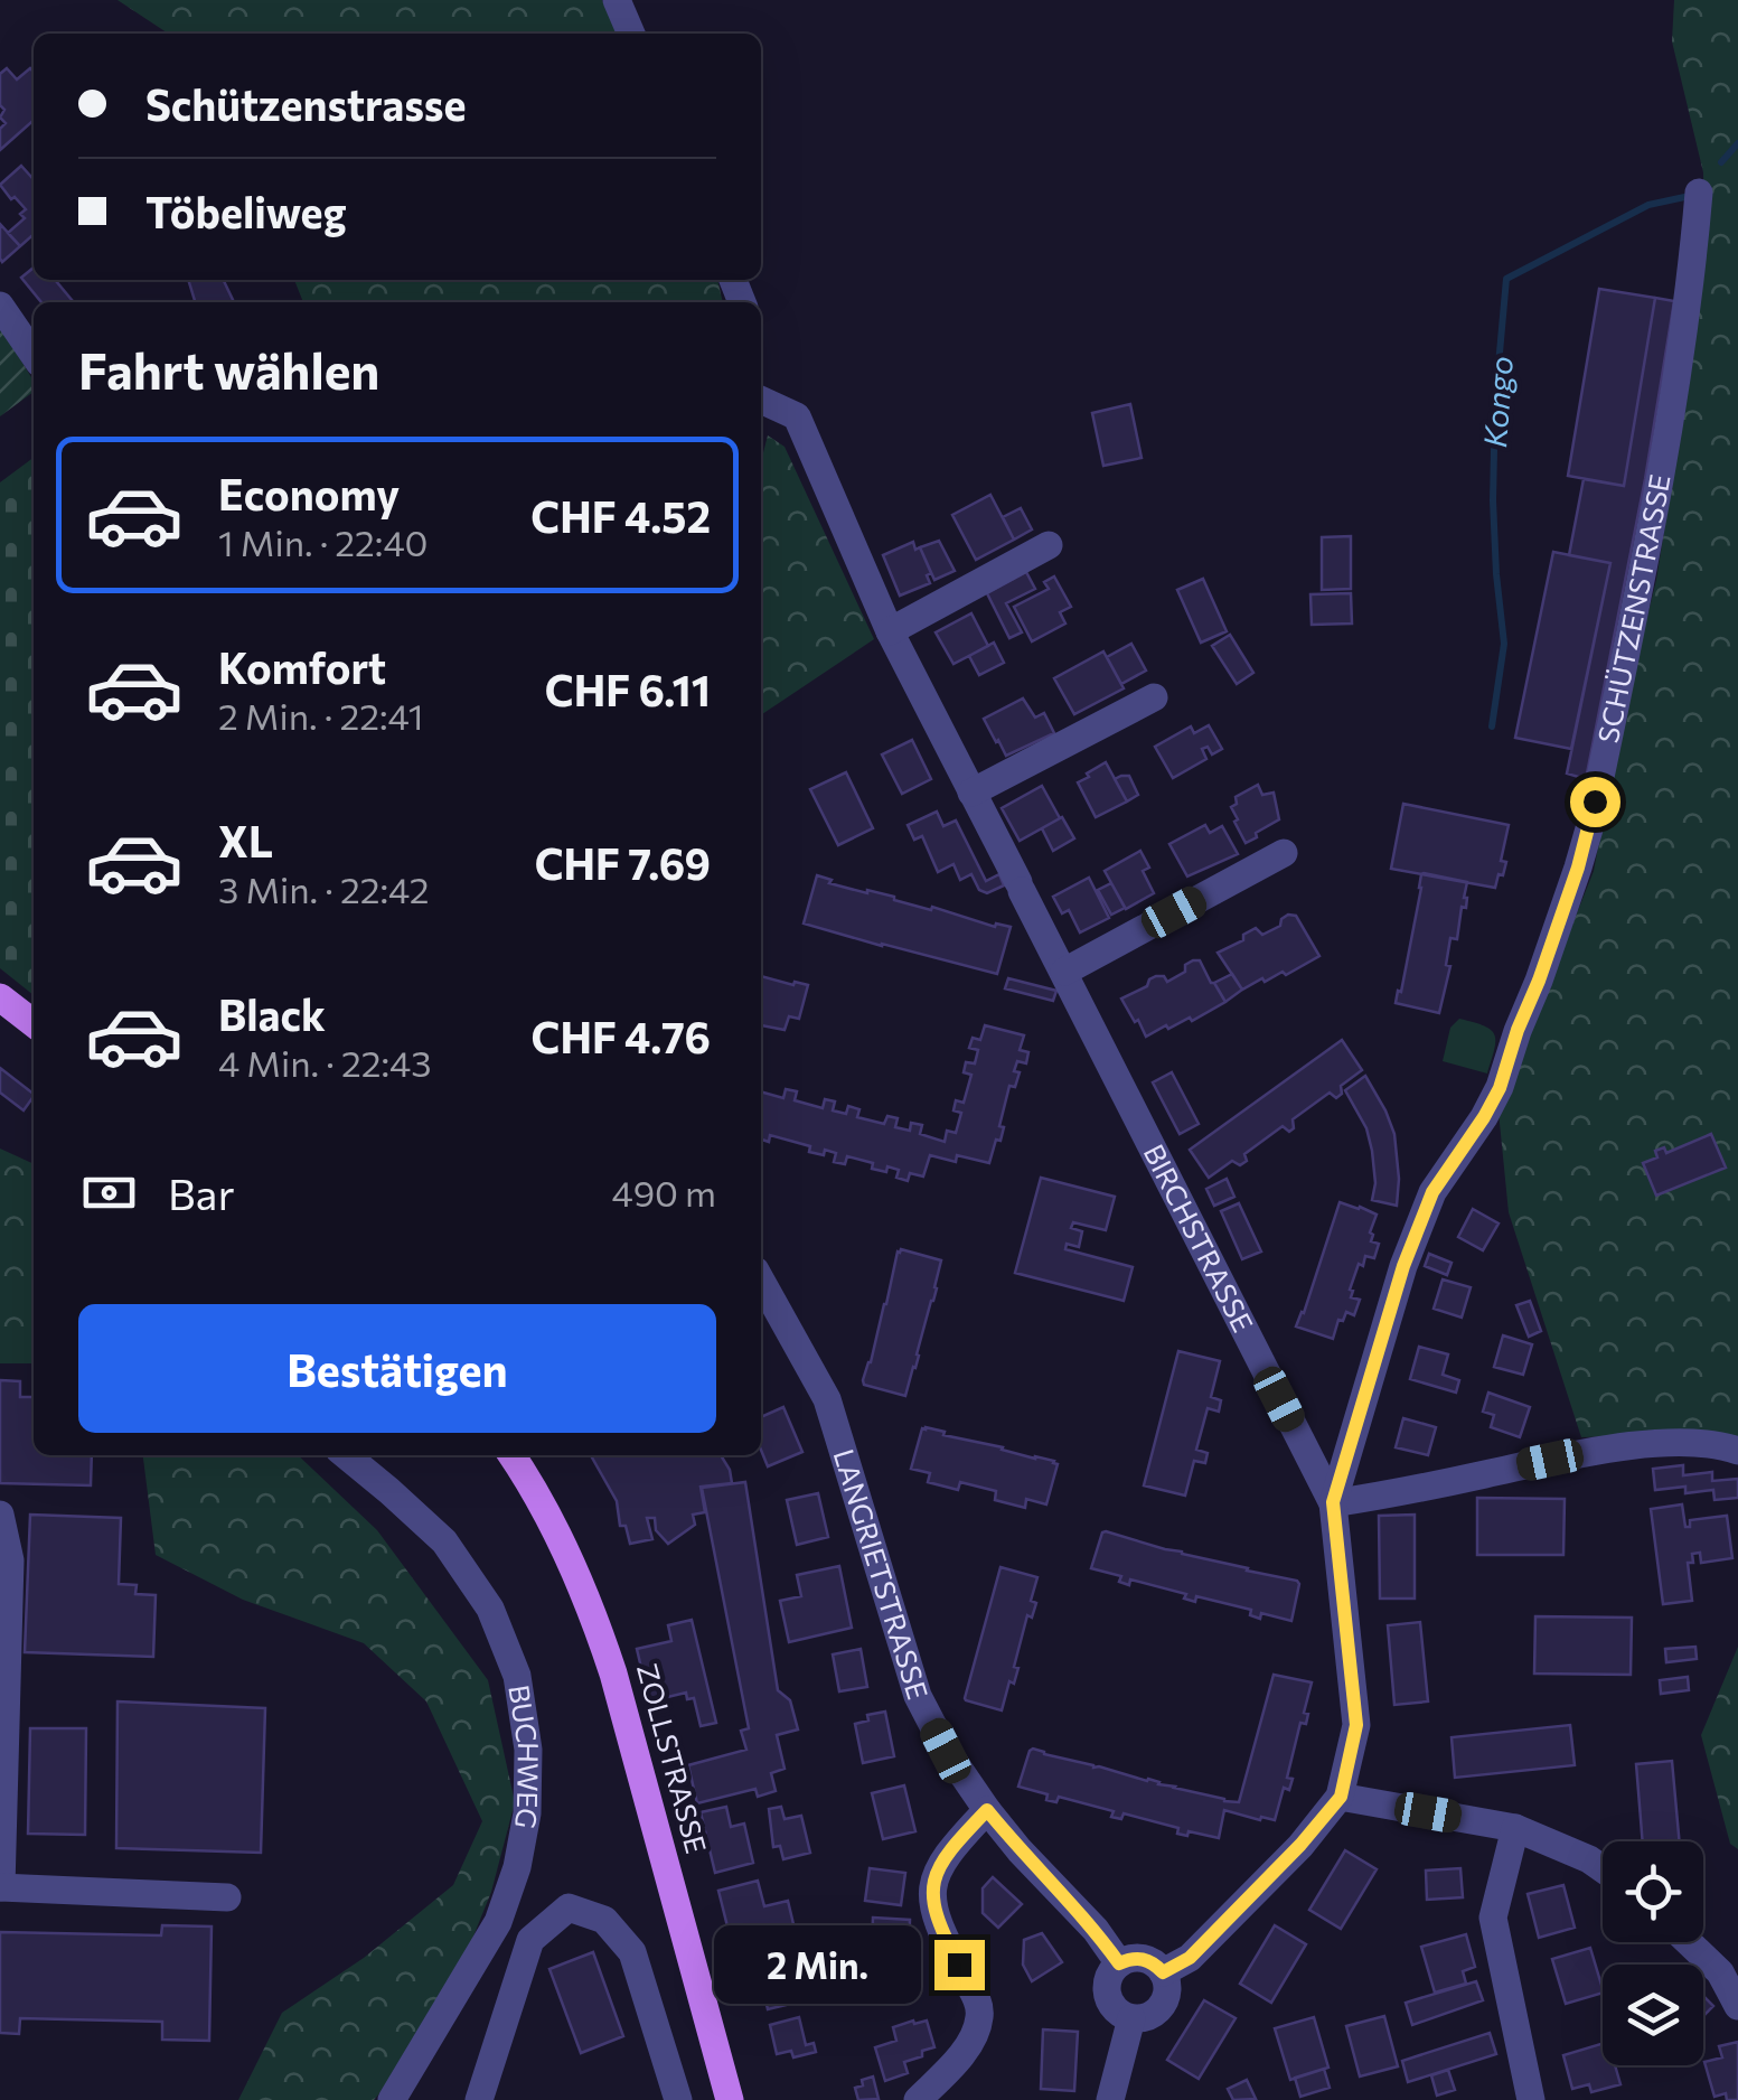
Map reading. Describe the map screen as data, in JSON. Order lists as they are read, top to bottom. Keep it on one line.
{"streets":{"main road":["ZOLLSTRASSE"],"street":["SCHÜTZENSTRASSE","BIRCHSTRASSE","LANGRIETSTRASSE","BUCHWEG"]},"crossings":[["SCHÜTZENSTRASSE","BIRCHSTRASSE"],["SCHÜTZENSTRASSE","LANGRIETSTRASSE"]],"water":["Kongo"],"page":{"banner":["Schützenstrasse","Töbeliweg"],"heading":"Fahrt wählen","list":[{"name":"Economy","note":"1 Min. · 22:40","value":"CHF 4.52"},{"name":"Komfort","note":"2 Min. · 22:41","value":"CHF 6.11"},{"name":"XL","note":"3 Min. · 22:42","value":"CHF 7.69"},{"name":"Black","note":"4 Min. · 22:43","value":"CHF 4.76"}],"pay":["Bar","490 m"],"buttons":"Bestätigen","bubble":"2 Min."}}
